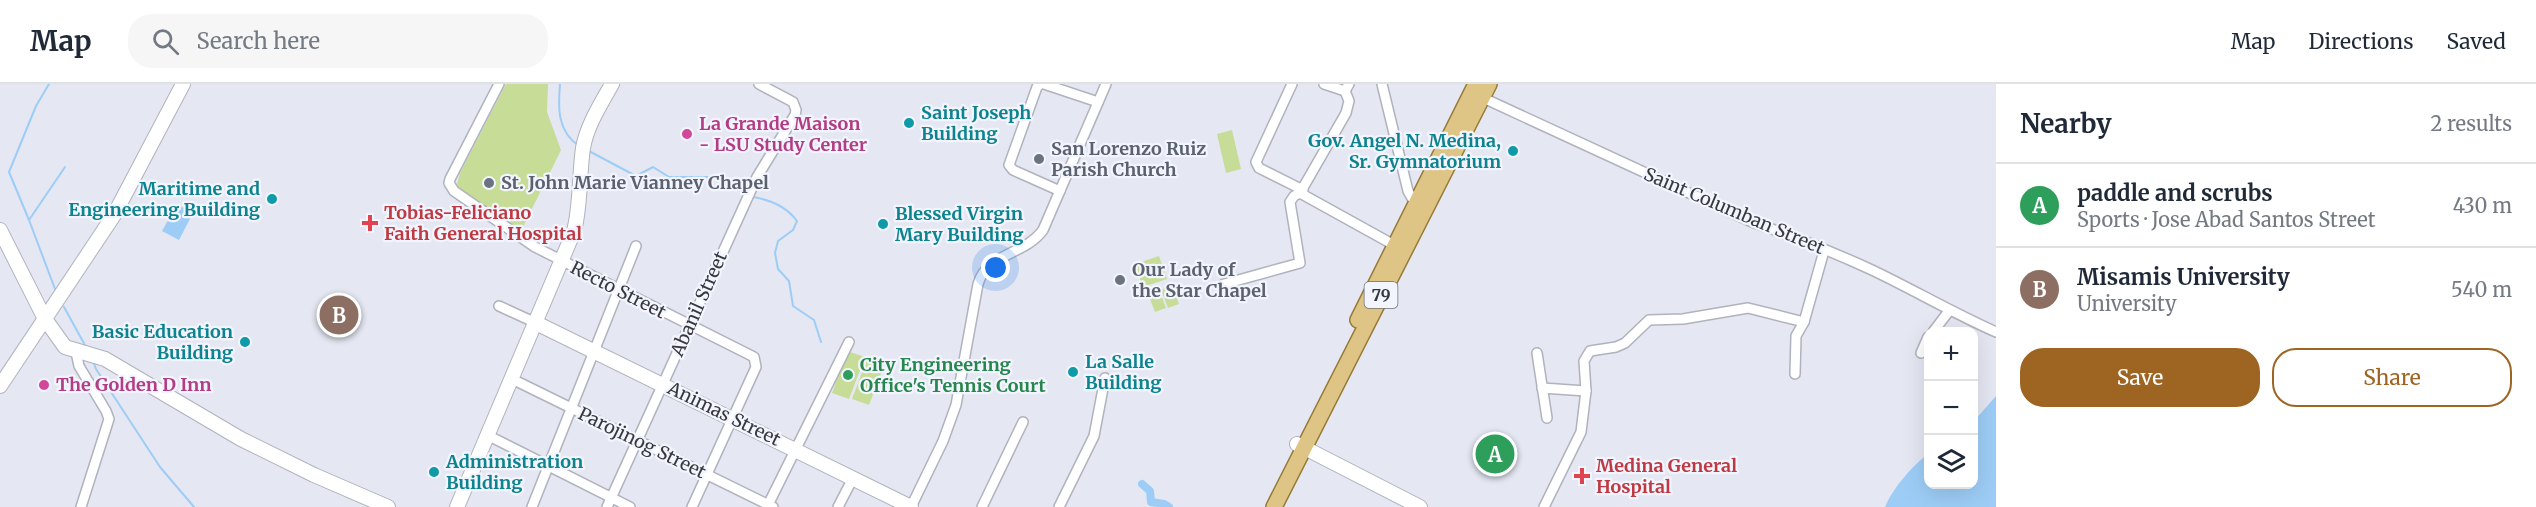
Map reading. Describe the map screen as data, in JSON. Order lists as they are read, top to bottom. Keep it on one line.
{"streets":{"main road":["79"],"street":["Saint Columban Street","Recto Street","Abanil Street","Animas Street","Parojinog Street"]},"crossings":[["Saint Columban Street","79"],["Recto Street","Abanil Street"],["Recto Street","Animas Street"],["Recto Street","Parojinog Street"],["Abanil Street","Animas Street"],["Abanil Street","Parojinog Street"]],"places":{"other":["Saint Joseph Building","La Grande Maison - LSU Study Center","Gov. Angel N. Medina, Sr. Gymnatorium","San Lorenzo Ruiz Parish Church","St. John Marie Vianney Chapel","Maritime and Engineering Building","Blessed Virgin Mary Building","Our Lady of the Star Chapel","Basic Education Building","La Salle Building","City Engineering Office's Tennis Court","The Golden D Inn","Administration Building"],"health":["Tobias-Feliciano Faith General Hospital","Medina General Hospital"]},"page":{"header":"Map","search":"Search here","nav":["Map","Directions","Saved"],"heading":["Nearby","2 results"],"list":[{"mark":"A","name":"paddle and scrubs","note":"Sports · Jose Abad Santos Street","value":"430 m"},{"mark":"B","name":"Misamis University","note":"University","value":"540 m"}],"pins":["B","A"],"map_buttons":["+","−"],"buttons":["Save","Share"]}}
